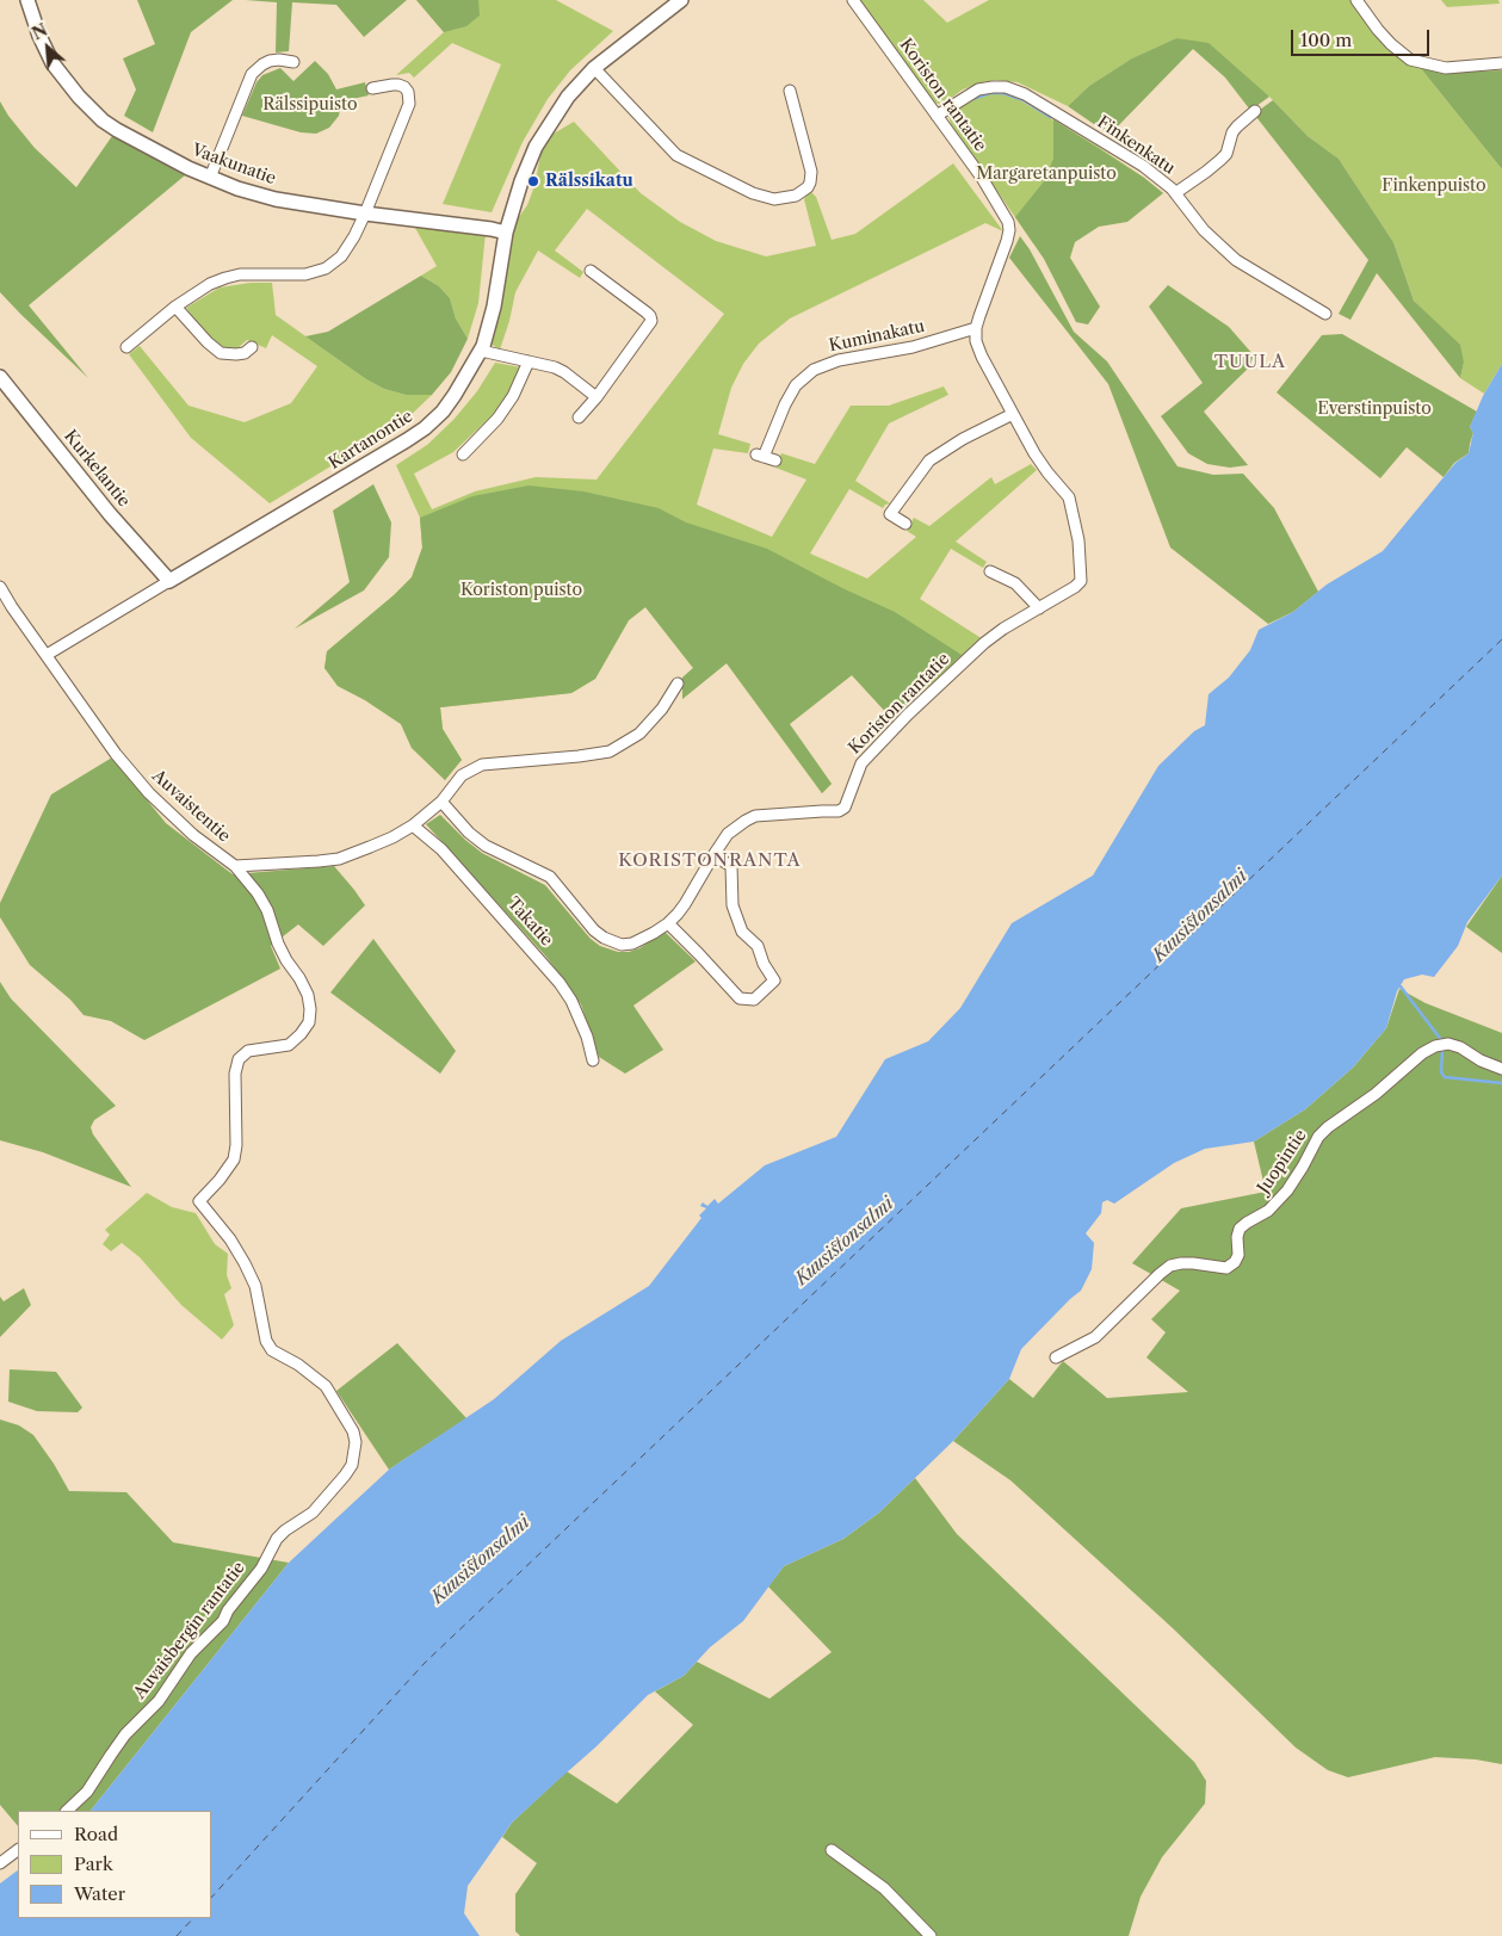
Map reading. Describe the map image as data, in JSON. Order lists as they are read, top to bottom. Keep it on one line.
{"streets":{"street":["Koriston rantatie","Finkenkatu","Vaakunatie","Kuminakatu","Kartanontie","Kurkelantie","Auvaistentie","Takatie","Juopintie","Auvaisbergin rantatie"]},"crossings":[["Koriston rantatie","Finkenkatu"],["Koriston rantatie","Kuminakatu"],["Koriston rantatie","Auvaistentie"],["Vaakunatie","Kartanontie"],["Kartanontie","Kurkelantie"],["Kartanontie","Auvaistentie"],["Auvaistentie","Takatie"],["Auvaistentie","Auvaisbergin rantatie"]],"districts":["TUULA","KORISTONRANTA"],"water":["Kuusistonsalmi"],"parks":["Rälssipuisto","Margaretanpuisto","Finkenpuisto","Everstinpuisto","Koriston puisto"],"places":["Rälssikatu"],"legend":["Road","Park","Water"],"scale_bar":"100 m","north":"top left"}
